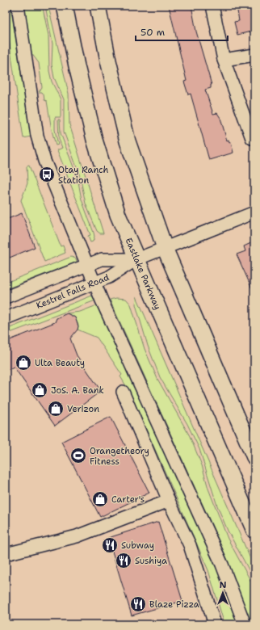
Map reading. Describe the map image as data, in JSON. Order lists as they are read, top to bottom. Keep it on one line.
{"streets":{"main road":["Eastlake Parkway"],"street":["Kestrel Falls Road"]},"crossings":[["Eastlake Parkway","Kestrel Falls Road"]],"places":{"bus stop":["Otay Ranch Station"],"shop":["Ulta Beauty","JoS. A. Bank","Verizon","Carter's"],"sports":["Orangetheory Fitness"],"restaurant":["Subway","Sushiya","Blaze Pizza"]},"scale_bar":"50 m","north":"top"}
